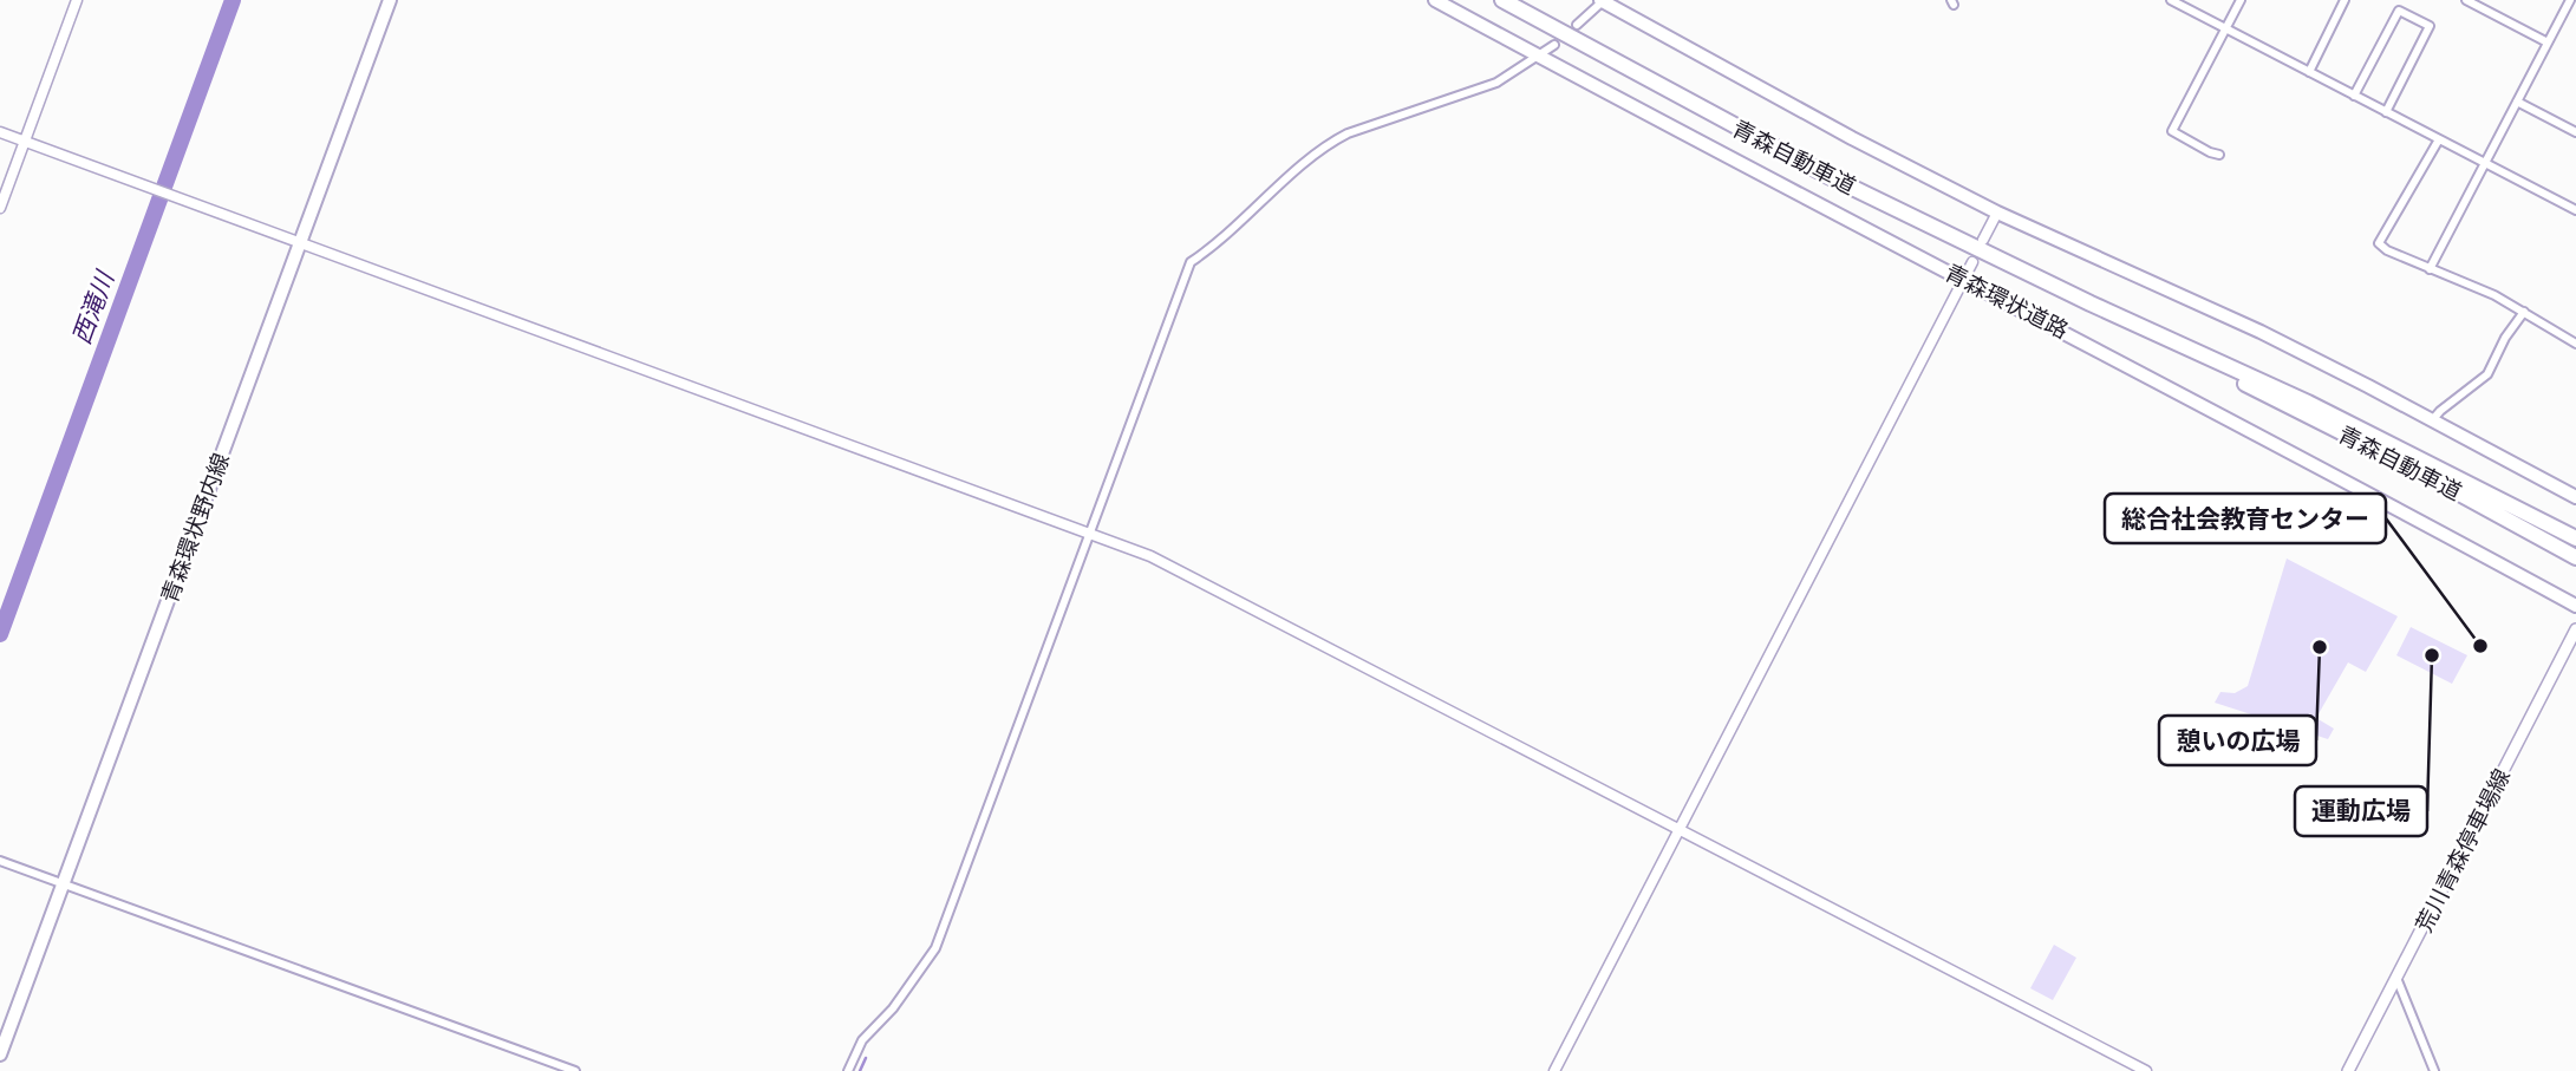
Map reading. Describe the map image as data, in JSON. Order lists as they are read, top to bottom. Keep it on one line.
{"streets":{"highway":["青森自動車道"],"main road":["青森環状道路","青森環状野内線","荒川青森停車場線"]},"water":["西滝川"],"places":["総合社会教育センター","憩いの広場","運動広場"]}
